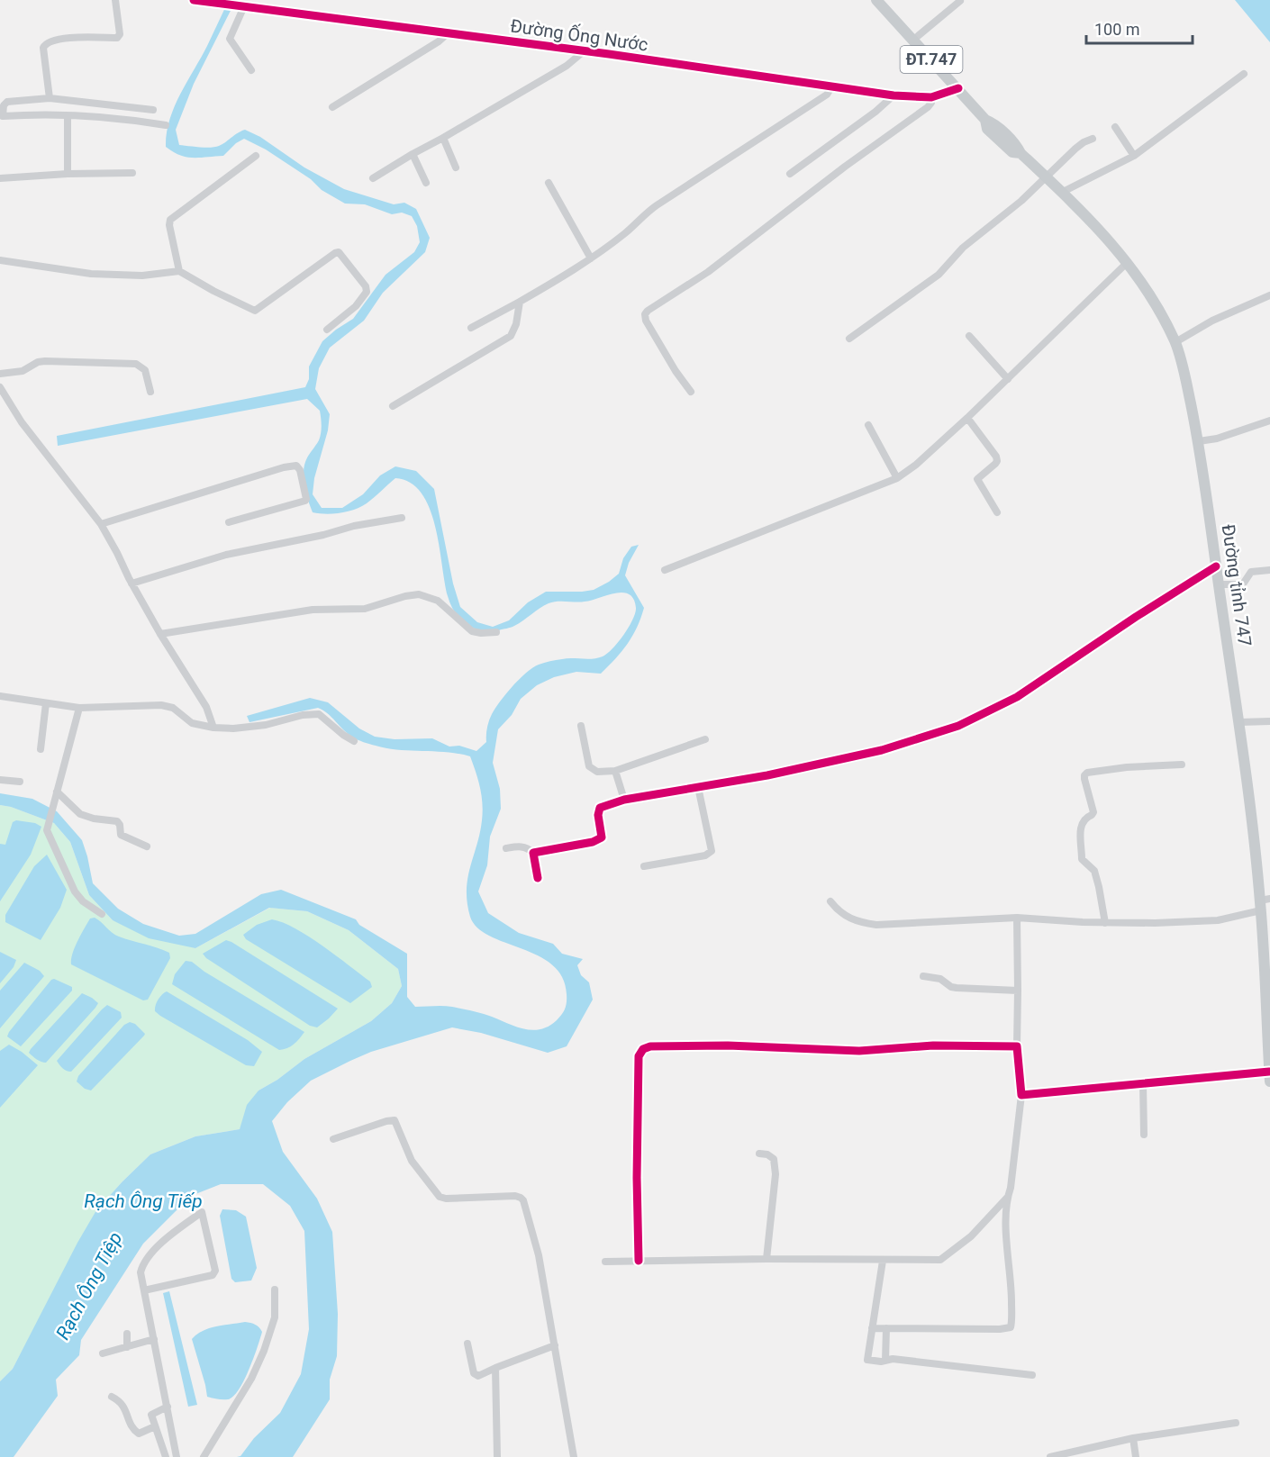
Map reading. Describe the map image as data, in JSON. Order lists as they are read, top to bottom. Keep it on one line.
{"streets":{"main road":["ĐT.747","Đường tỉnh 747"],"street":["Đường Ống Nước"]},"crossings":[["Đường Ống Nước","Đường tỉnh 747"]],"water":["Rạch Ông Tiếp","Rạch Ông Tiệp"],"scale_bar":"100 m"}
